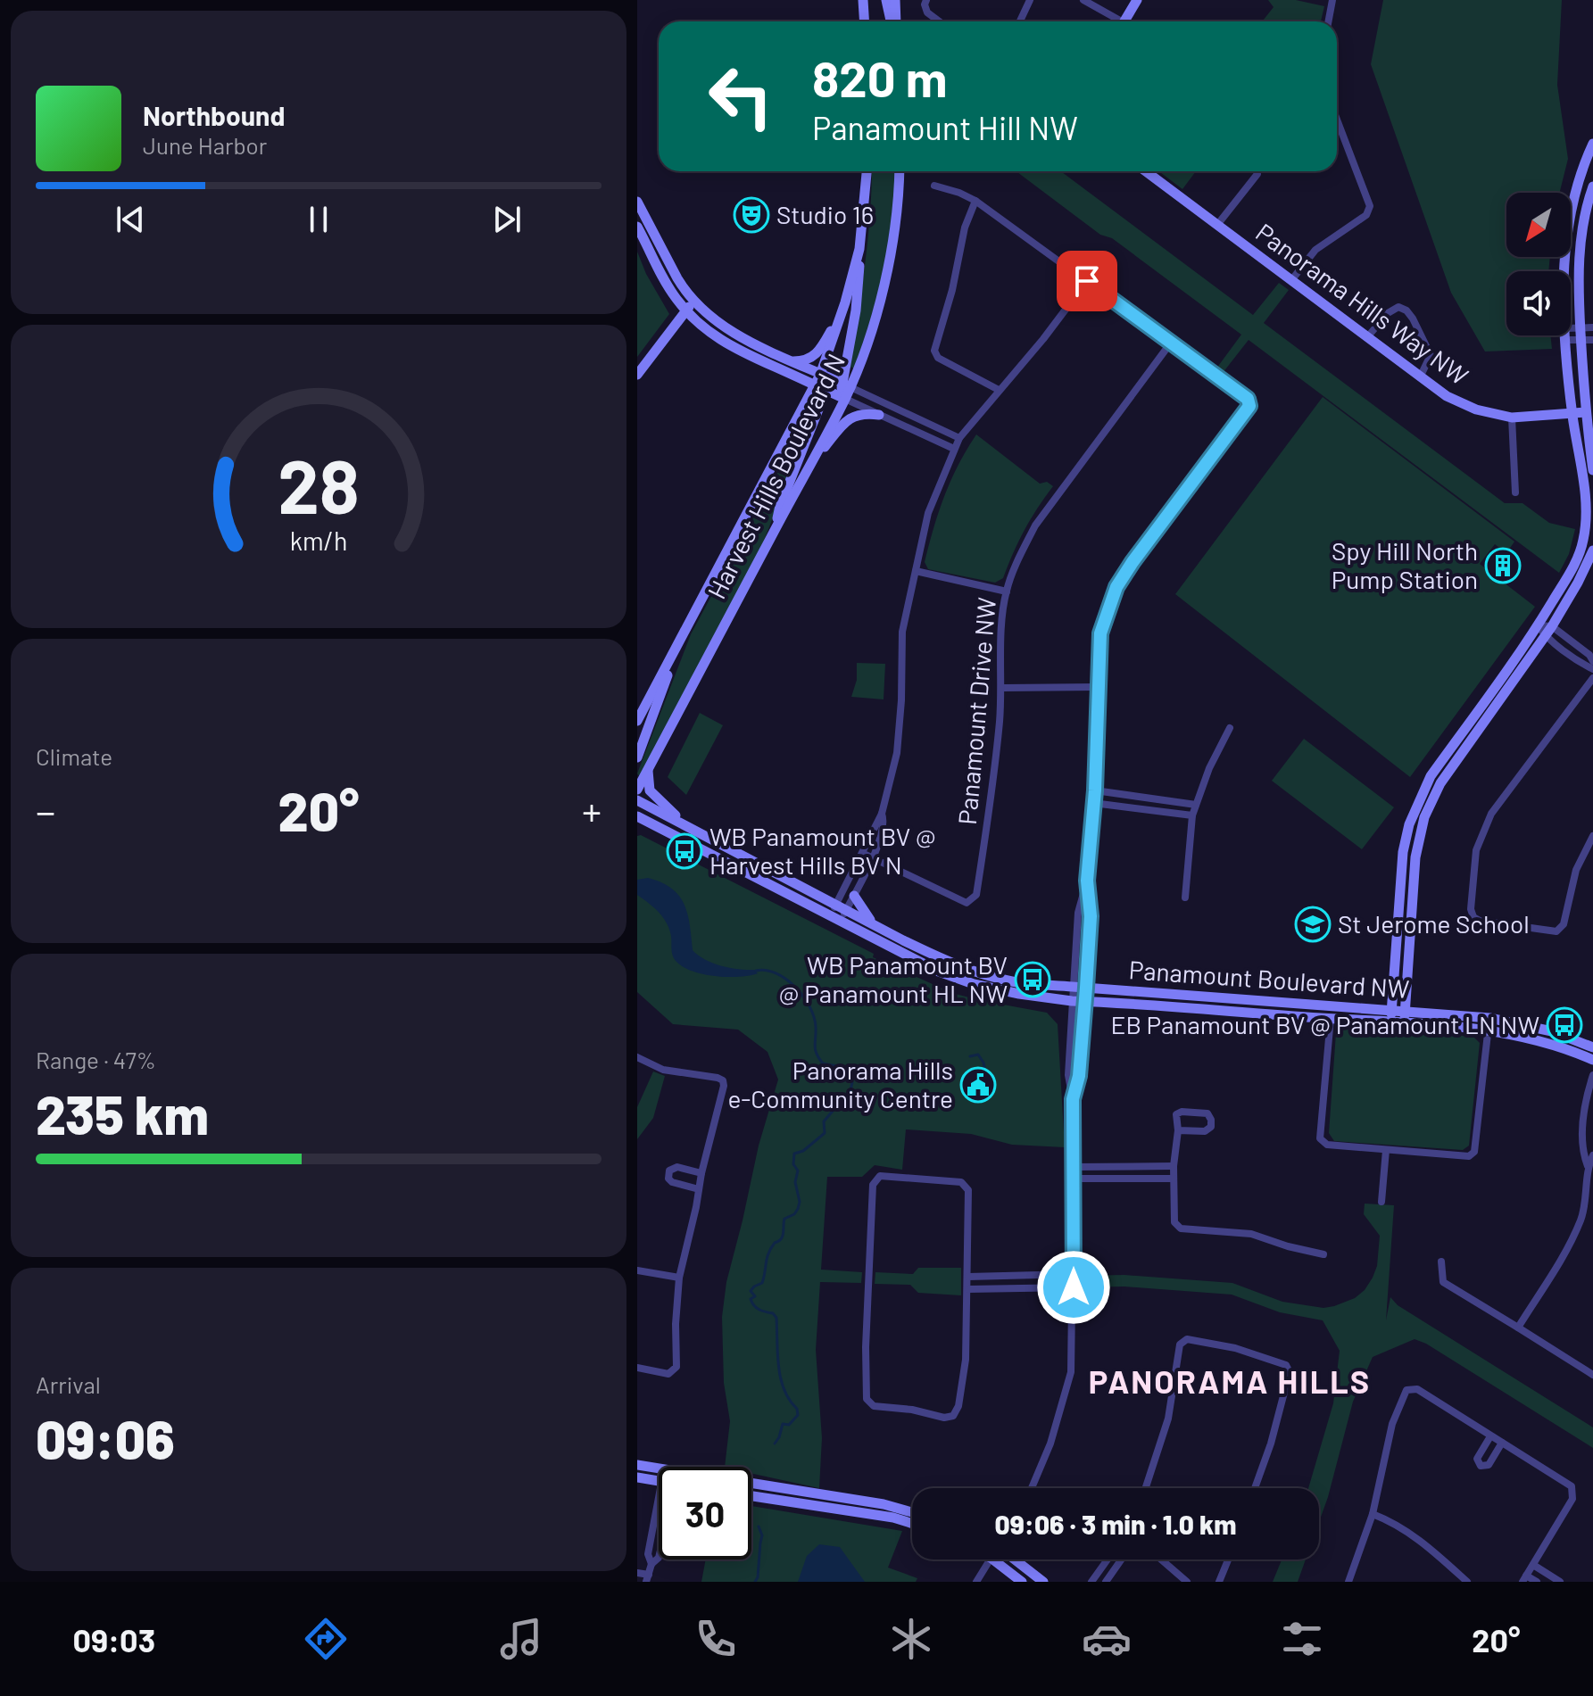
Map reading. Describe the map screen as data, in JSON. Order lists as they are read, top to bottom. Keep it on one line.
{"streets":{"street":["Panorama Hills Way NW","Harvest Hills Boulevard N","Panamount Drive NW","Panamount Boulevard NW"]},"districts":["PANORAMA HILLS"],"places":{"theatre":["Studio 16"],"building":["Spy Hill North Pump Station"],"bus stop":["WB Panamount BV @ Harvest Hills BV N","WB Panamount BV @ Panamount HL NW","EB Panamount BV @ Panamount LN NW"],"school or university":["St Jerome School"],"public building":["Panorama Hills e-Community Centre"]},"north":"bottom left","page":{"turn":["820 m","Panamount Hill NW"],"song":["Northbound","June Harbor"],"tile":["Climate",["Range · 47%","235 km"],["Arrival","09:06"]],"heat":["−","20°","+"],"limit":"30","trip":"09:06 · 3 min · 1.0 km","tabs":["09:03","20°"],"gauge":["28","km/h"]}}
